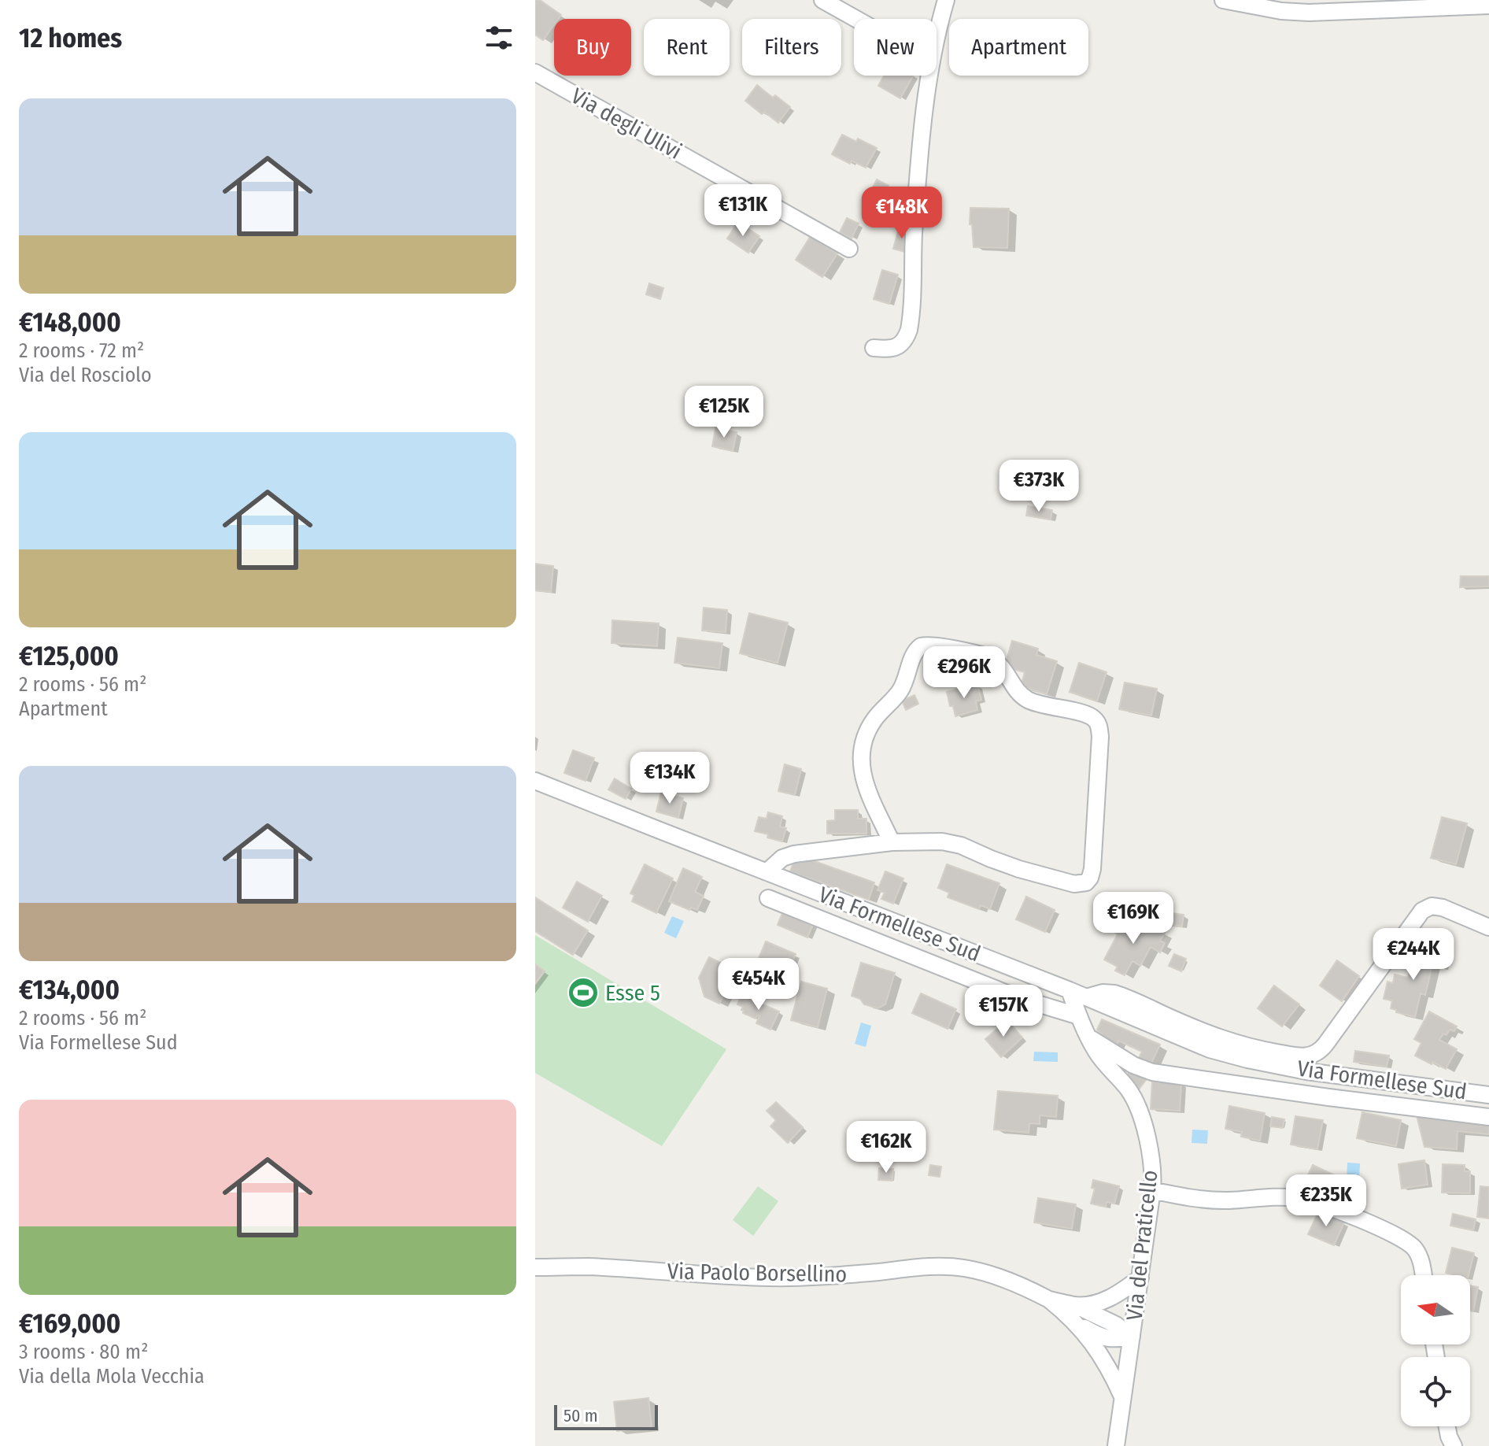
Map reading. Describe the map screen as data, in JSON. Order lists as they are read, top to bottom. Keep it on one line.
{"streets":{"street":["Via degli Ulivi","Via Formellese Sud","Via del Praticello","Via Paolo Borsellino"]},"crossings":[["Via Formellese Sud","Via del Praticello"]],"places":{"sports":["Esse 5"]},"scale_bar":"50 m","north":"left","page":{"heading":"12 homes","chip":["Buy","Rent","Filters","New","Apartment"],"list":[{"name":"€148,000","note":"2 rooms · 72 m² · Via del Rosciolo"},{"name":"€125,000","note":"2 rooms · 56 m² · Apartment"},{"name":"€134,000","note":"2 rooms · 56 m² · Via Formellese Sud"},{"name":"€169,000","note":"3 rooms · 80 m² · Via della Mola Vecchia"}],"price":["€131K","€148K","€125K","€373K","€296K","€134K","€169K","€244K","€454K","€157K","€162K","€235K"],"scale":"50 m"}}
